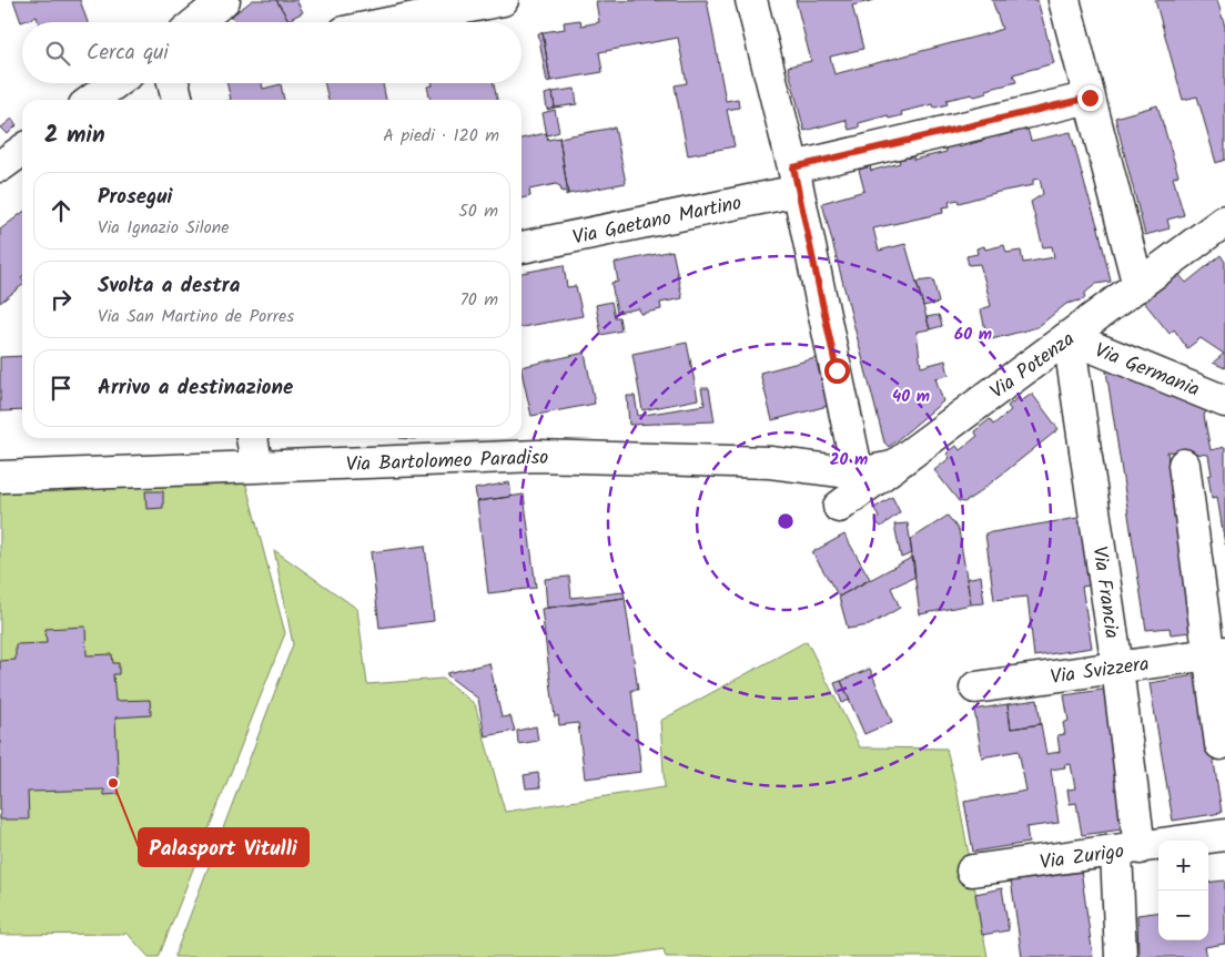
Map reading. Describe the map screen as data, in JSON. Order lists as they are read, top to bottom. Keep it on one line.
{"streets":{"street":["Via Gaetano Martino","Via Potenza","Via Germania","Via Bartolomeo Paradiso","Via Francia","Via Svizzera","Via Zurigo"]},"crossings":[["Via Potenza","Via Germania"],["Via Potenza","Via Bartolomeo Paradiso"],["Via Potenza","Via Francia"],["Via Germania","Via Francia"],["Via Francia","Via Svizzera"],["Via Francia","Via Zurigo"]],"places":["Palasport Vitulli"],"page":{"search":"Cerca qui","heading":["2 min","A piedi · 120 m"],"list":[["Prosegui","Via Ignazio Silone","50 m"],["Svolta a destra","Via San Martino de Porres","70 m"],"Arrivo a destinazione"],"map_buttons":["+","−"]},"rings":["60 m","40 m","20 m"]}
